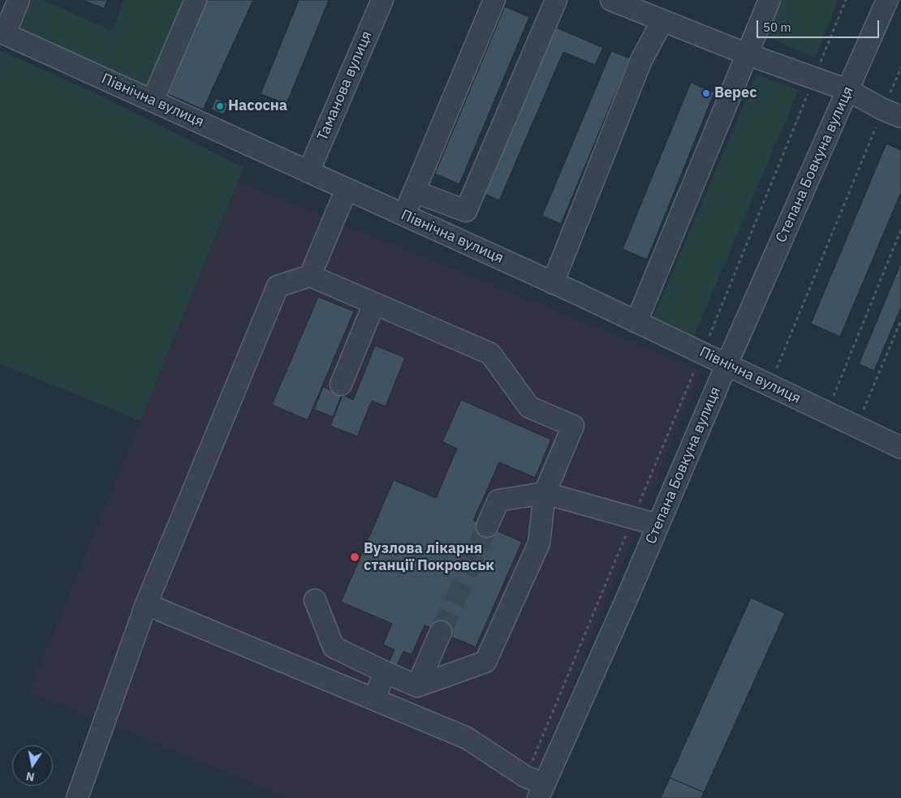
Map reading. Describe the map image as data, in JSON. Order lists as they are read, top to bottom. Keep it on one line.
{"streets":{"street":["Таманова вулиця","Північна вулиця","Степана Бовкуна вулиця"]},"crossings":[["Таманова вулиця","Північна вулиця"],["Північна вулиця","Степана Бовкуна вулиця"]],"places":["Верес","Насосна","Вузлова лікарня станції Покровськ"],"scale_bar":"50 m","north":"bottom"}
